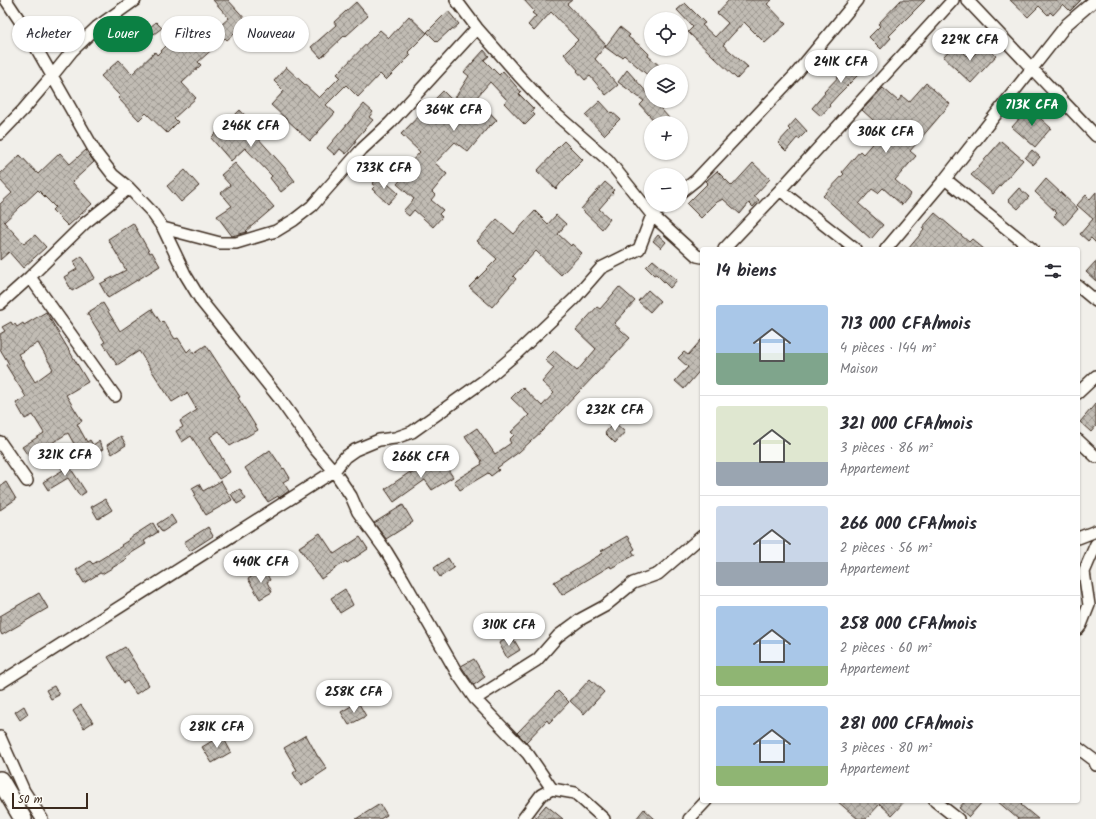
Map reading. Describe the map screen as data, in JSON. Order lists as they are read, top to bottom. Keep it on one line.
{"scale_bar":"50 m","page":{"map_buttons":["+","−"],"chip":["Acheter","Louer","Filtres","Nouveau"],"price":["229K CFA","241K CFA","713K CFA","364K CFA","246K CFA","306K CFA","733K CFA","232K CFA","321K CFA","266K CFA","440K CFA","310K CFA","258K CFA","281K CFA"],"heading":"14 biens","list":[{"name":"713 000 CFA/mois","note":"4 pièces · 144 m² · Maison"},{"name":"321 000 CFA/mois","note":"3 pièces · 86 m² · Appartement"},{"name":"266 000 CFA/mois","note":"2 pièces · 56 m² · Appartement"},{"name":"258 000 CFA/mois","note":"2 pièces · 60 m² · Appartement"},{"name":"281 000 CFA/mois","note":"3 pièces · 80 m² · Appartement"}],"scale":"50 m"}}
